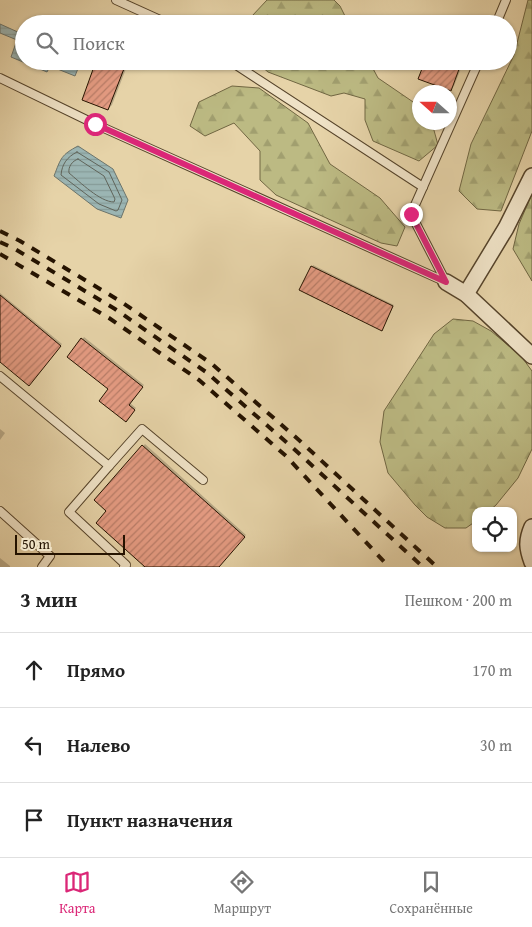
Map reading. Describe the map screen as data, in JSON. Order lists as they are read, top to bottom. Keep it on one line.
{"scale_bar":"50 m","north":"left","page":{"search":"Поиск","scale":"50 m","heading":["3 мин","Пешком · 200 m"],"list":[["Прямо","170 m"],["Налево","30 m"],"Пункт назначения"],"nav":["Карта","Маршрут","Сохранённые"]}}
